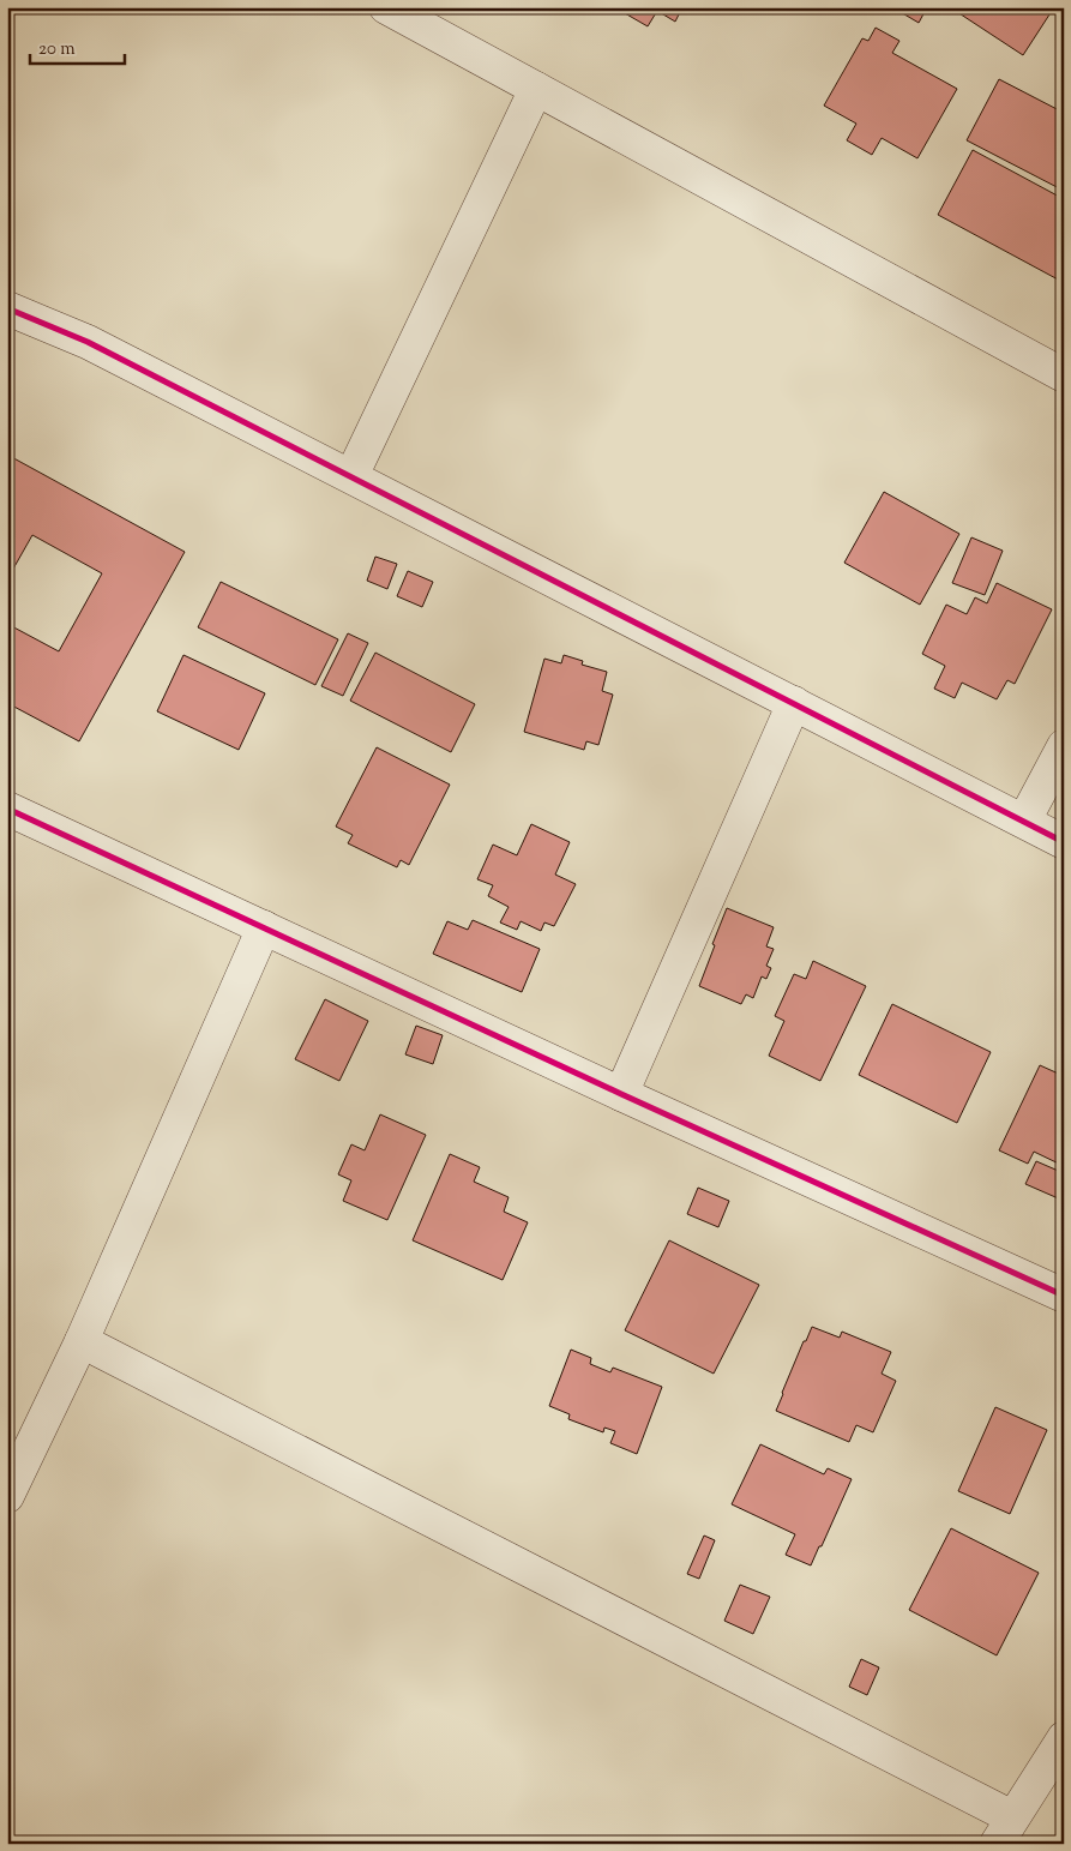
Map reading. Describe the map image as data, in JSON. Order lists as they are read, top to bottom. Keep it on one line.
{"scale_bar":"20 m"}
